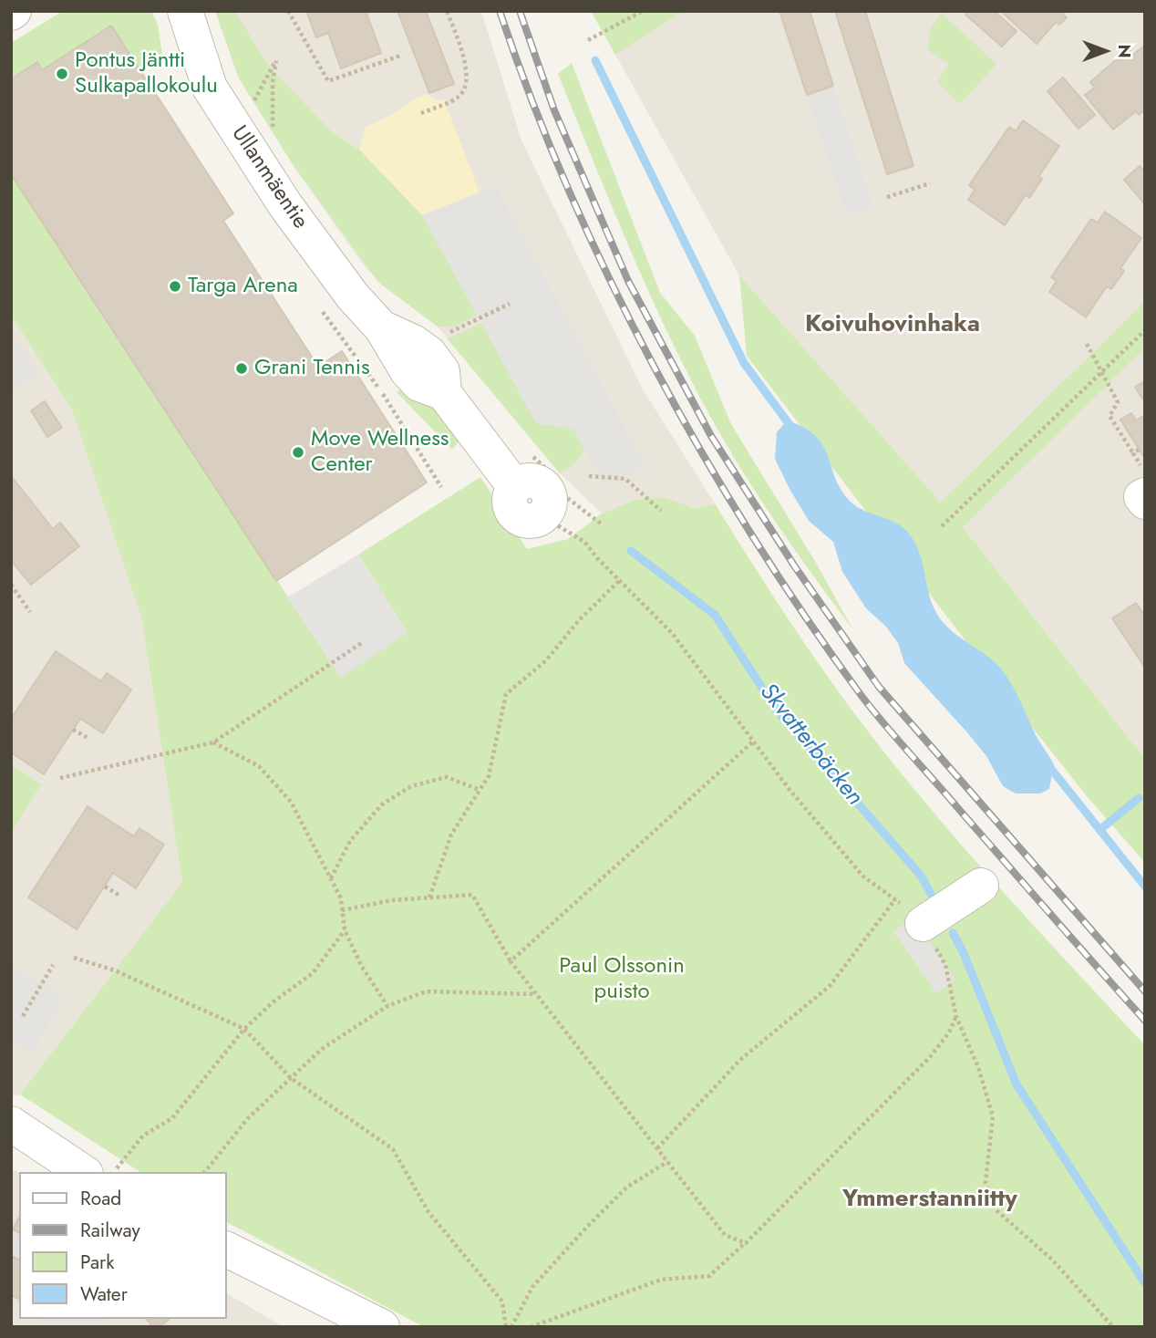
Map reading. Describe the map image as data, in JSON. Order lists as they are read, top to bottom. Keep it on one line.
{"streets":{"street":["Ullanmäentie"]},"districts":["Koivuhovinhaka","Ymmerstanniitty"],"water":["Skvatterbäcken"],"parks":["Paul Olssonin puisto"],"places":["Pontus Jäntti Sulkapallokoulu","Targa Arena","Grani Tennis","Move Wellness Center"],"legend":["Road","Railway","Park","Water"],"north":"right"}
